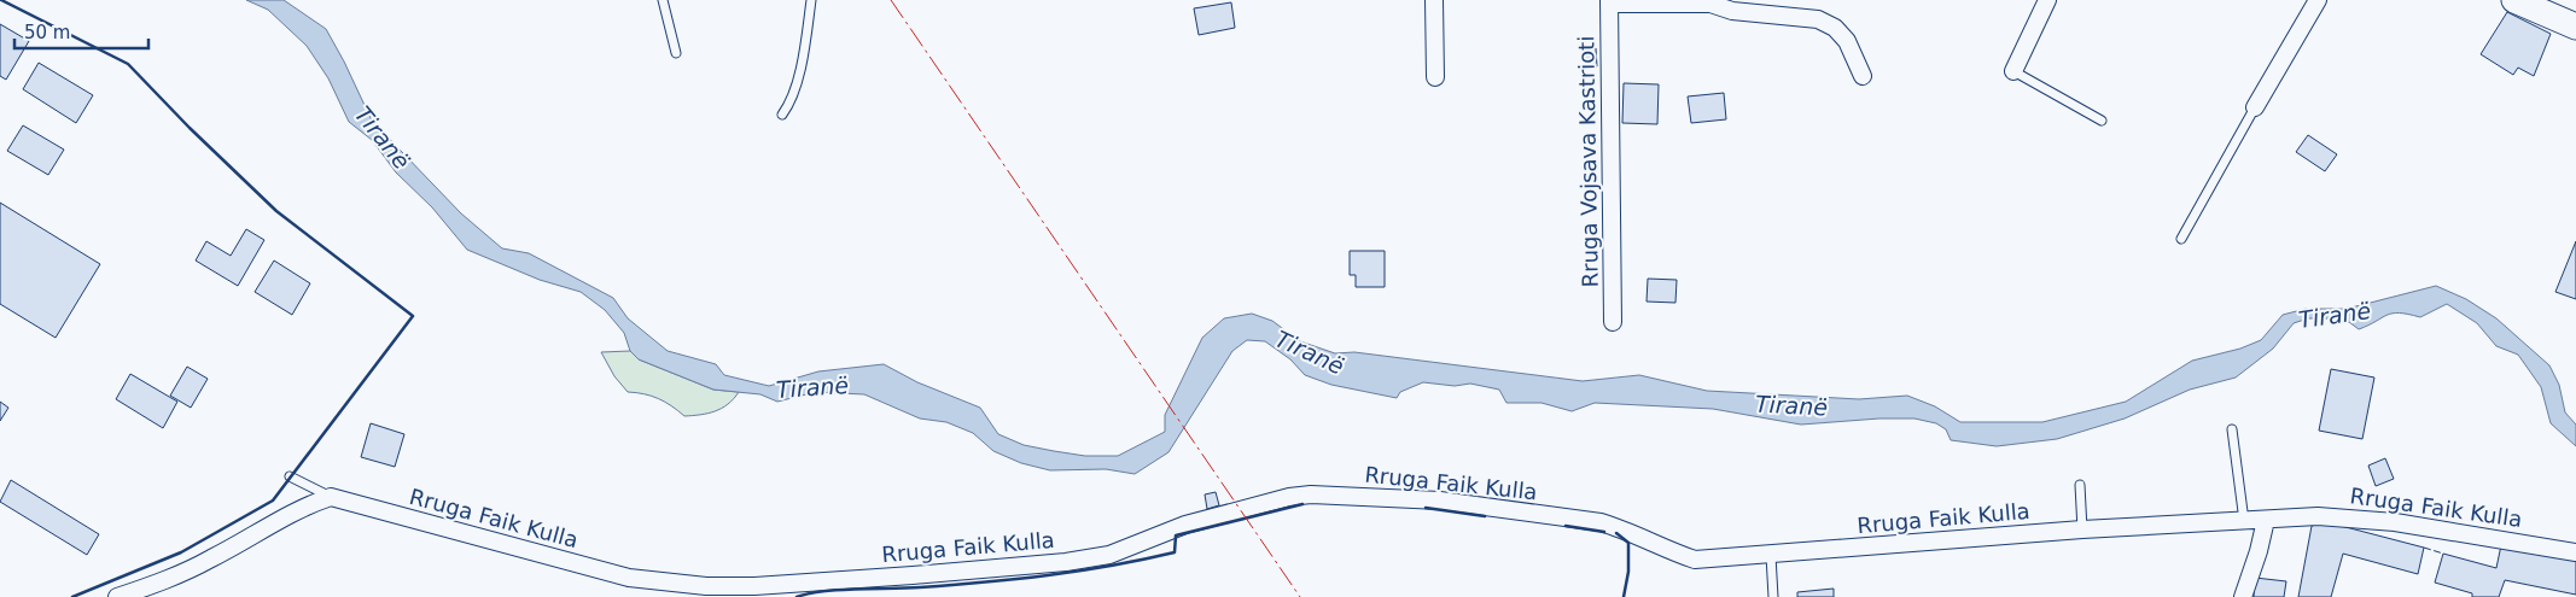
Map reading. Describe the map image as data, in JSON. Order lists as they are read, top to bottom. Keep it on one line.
{"streets":{"street":["Rruga Vojsava Kastrioti","Rruga Faik Kulla"]},"water":["Tiranë"],"scale_bar":"50 m"}
